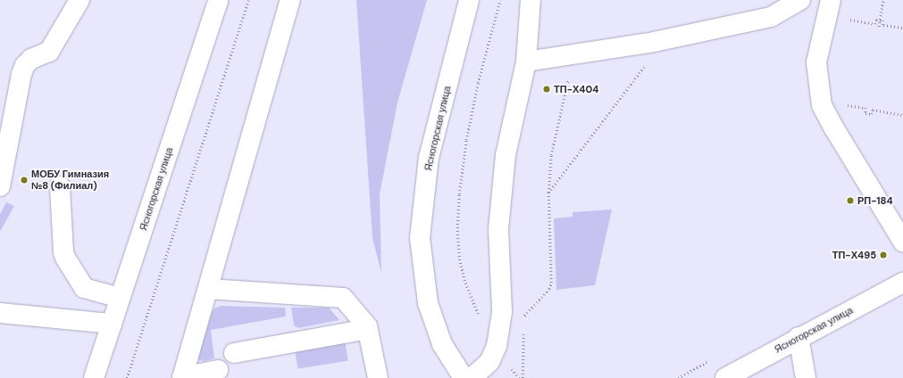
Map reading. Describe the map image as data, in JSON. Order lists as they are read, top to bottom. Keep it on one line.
{"streets":{"street":["Ясногорская улица"]},"places":["ТП-Х404","МОБУ Гимназия №8 (Филиал)","РП-184","ТП-Х495"]}
